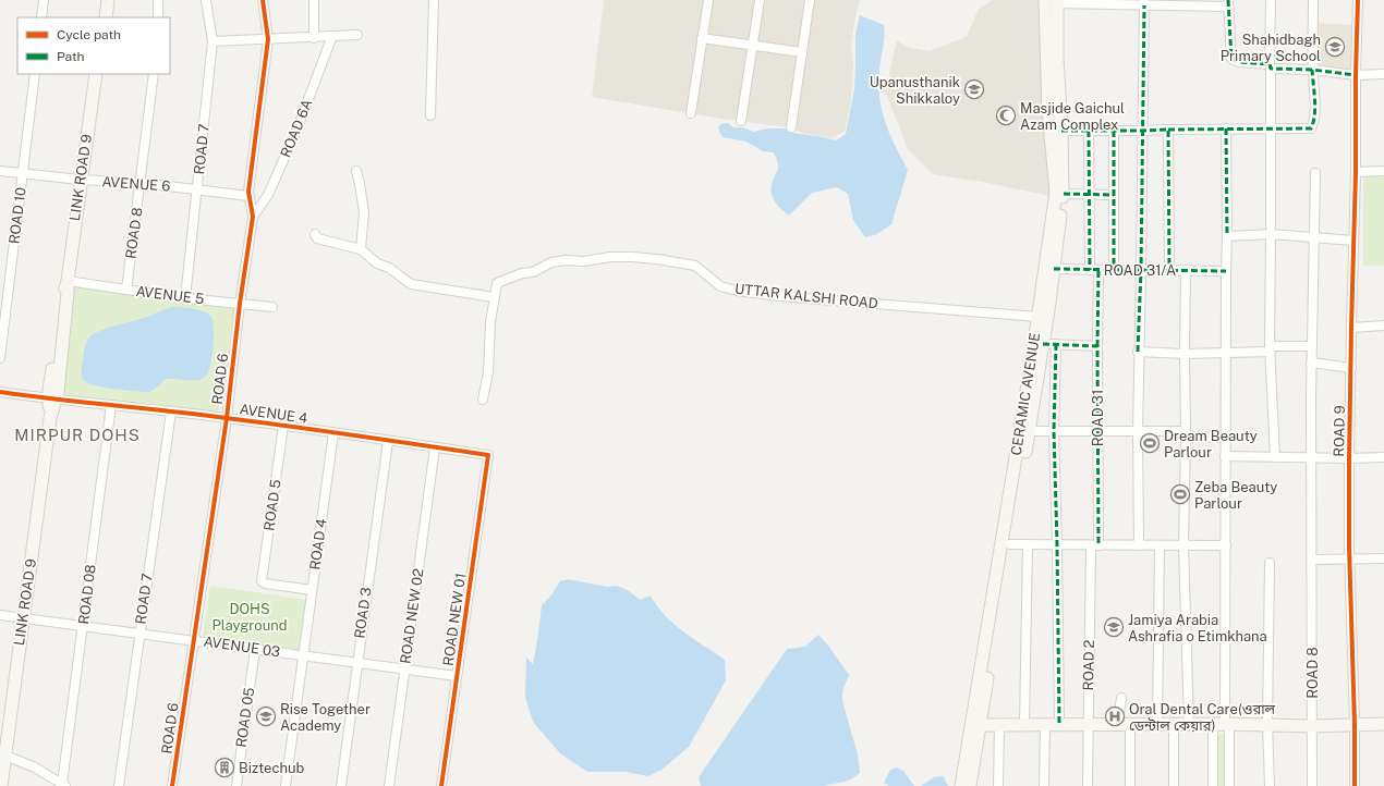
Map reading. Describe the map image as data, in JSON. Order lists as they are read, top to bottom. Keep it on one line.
{"streets":{"main road":["LINK ROAD 9","CERAMIC AVENUE"],"street":["ROAD 6A","ROAD 7","AVENUE 6","ROAD 10","ROAD 8","ROAD 31/A","AVENUE 5","UTTAR KALSHI ROAD","ROAD 6","AVENUE 4","ROAD 31","ROAD 9","ROAD 5","ROAD 4","ROAD 08","ROAD 3","ROAD NEW 02","ROAD NEW 01","AVENUE 03","ROAD 2","ROAD 05"]},"crossings":[["ROAD 6A","ROAD 6"],["ROAD 7","AVENUE 6"],["ROAD 7","AVENUE 5"],["ROAD 7","AVENUE 4"],["ROAD 7","AVENUE 03"],["LINK ROAD 9","AVENUE 6"],["LINK ROAD 9","AVENUE 5"],["LINK ROAD 9","AVENUE 4"],["LINK ROAD 9","AVENUE 03"],["AVENUE 6","ROAD 10"],["AVENUE 6","ROAD 8"],["AVENUE 6","ROAD 6"],["ROAD 8","AVENUE 5"],["ROAD 31/A","CERAMIC AVENUE"],["ROAD 31/A","ROAD 31"],["AVENUE 5","ROAD 6"],["UTTAR KALSHI ROAD","CERAMIC AVENUE"],["ROAD 6","AVENUE 4"],["ROAD 6","AVENUE 03"],["AVENUE 4","ROAD 5"],["AVENUE 4","ROAD 4"],["AVENUE 4","ROAD 08"],["AVENUE 4","ROAD 3"],["AVENUE 4","ROAD NEW 02"],["AVENUE 4","ROAD NEW 01"],["ROAD 31","ROAD 2"],["ROAD 5","ROAD 4"],["ROAD 4","AVENUE 03"],["ROAD 08","AVENUE 03"],["ROAD 3","AVENUE 03"],["ROAD NEW 02","AVENUE 03"],["ROAD NEW 01","AVENUE 03"],["AVENUE 03","ROAD 05"]],"districts":["MIRPUR DOHS"],"parks":["DOHS Playground"],"places":{"school or university":["Shahidbagh Primary School","Upanusthanik Shikkaloy","Jamiya Arabia Ashrafia o Etimkhana","Rise Together Academy"],"mosque":["Masjide Gaichul Azam Complex"],"sports":["Dream Beauty Parlour","Zeba Beauty Parlour"],"hospital":["Oral Dental Care(ওরাল ডেন্টাল কেয়ার)"],"building":["Biztechub"]},"legend":["Cycle path","Path"]}
